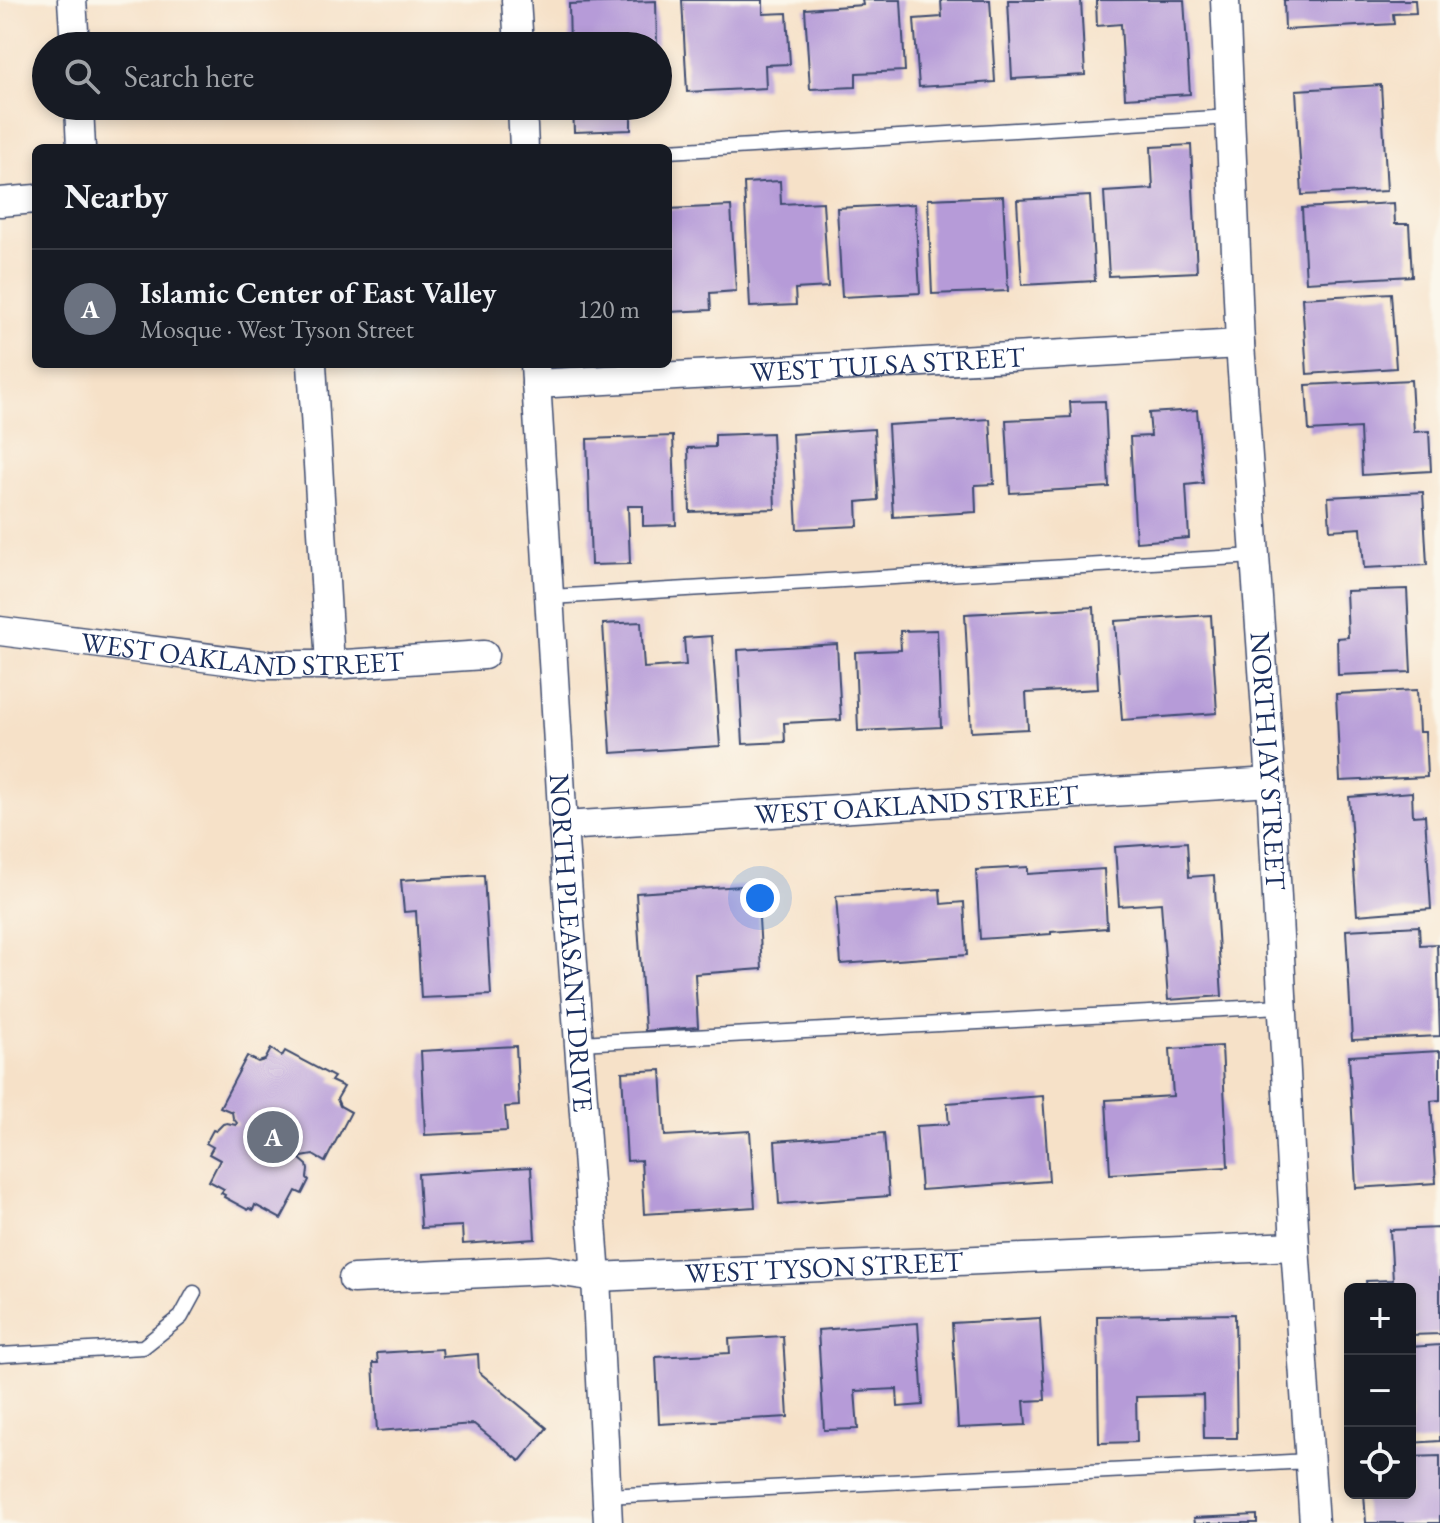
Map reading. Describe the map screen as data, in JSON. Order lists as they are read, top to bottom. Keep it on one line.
{"streets":{"street":["WEST TULSA STREET","WEST OAKLAND STREET","NORTH JAY STREET","NORTH PLEASANT DRIVE","WEST TYSON STREET"]},"crossings":[["WEST TULSA STREET","NORTH JAY STREET"],["WEST TULSA STREET","NORTH PLEASANT DRIVE"],["WEST OAKLAND STREET","NORTH JAY STREET"],["WEST OAKLAND STREET","NORTH PLEASANT DRIVE"],["NORTH JAY STREET","WEST TYSON STREET"],["NORTH PLEASANT DRIVE","WEST TYSON STREET"]],"page":{"search":"Search here","heading":"Nearby","list":[{"mark":"A","name":"Islamic Center of East Valley","note":"Mosque · West Tyson Street","value":"120 m"}],"pins":"A","map_buttons":["+","−"]}}
